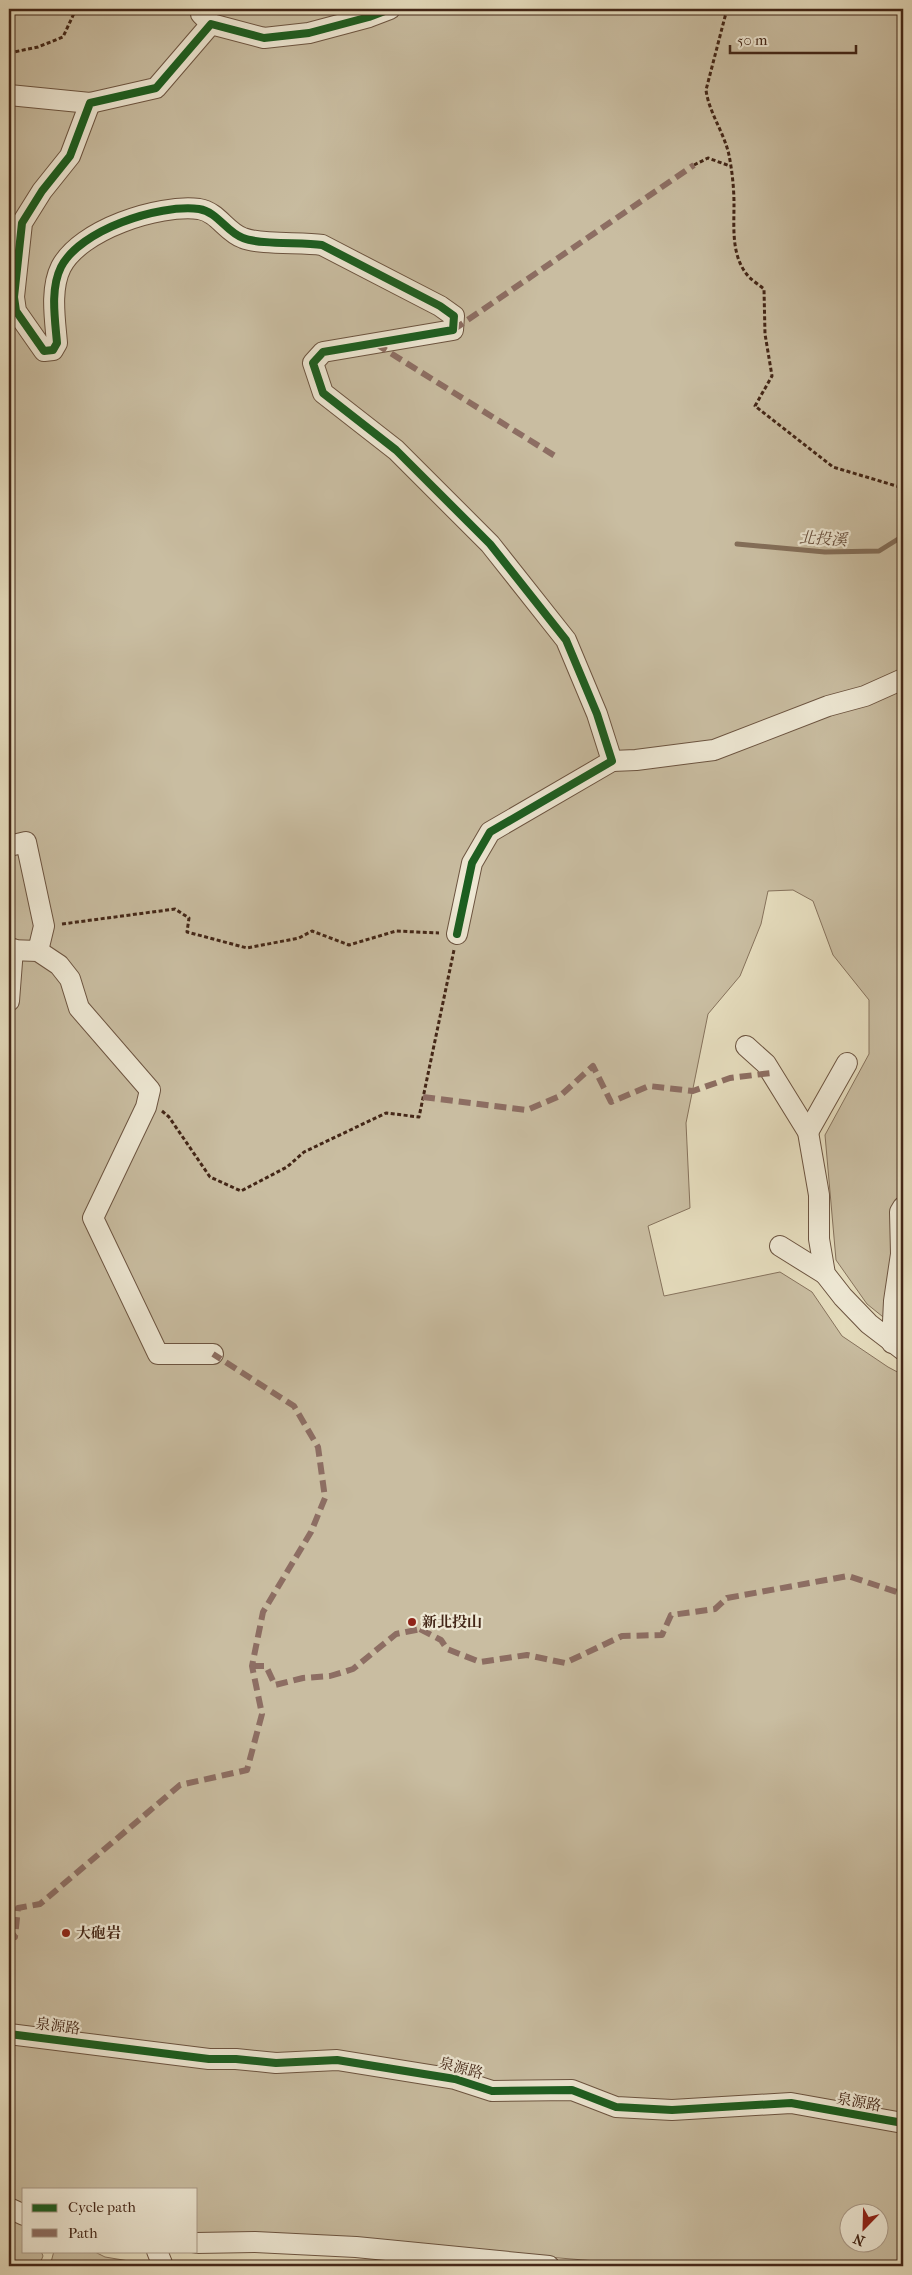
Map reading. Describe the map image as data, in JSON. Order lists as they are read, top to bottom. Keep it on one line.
{"streets":{"street":["泉源路"]},"water":["北投溪"],"places":["新北投山","大砲岩"],"legend":["Cycle path","Path"],"scale_bar":"50 m","north":"bottom left"}
